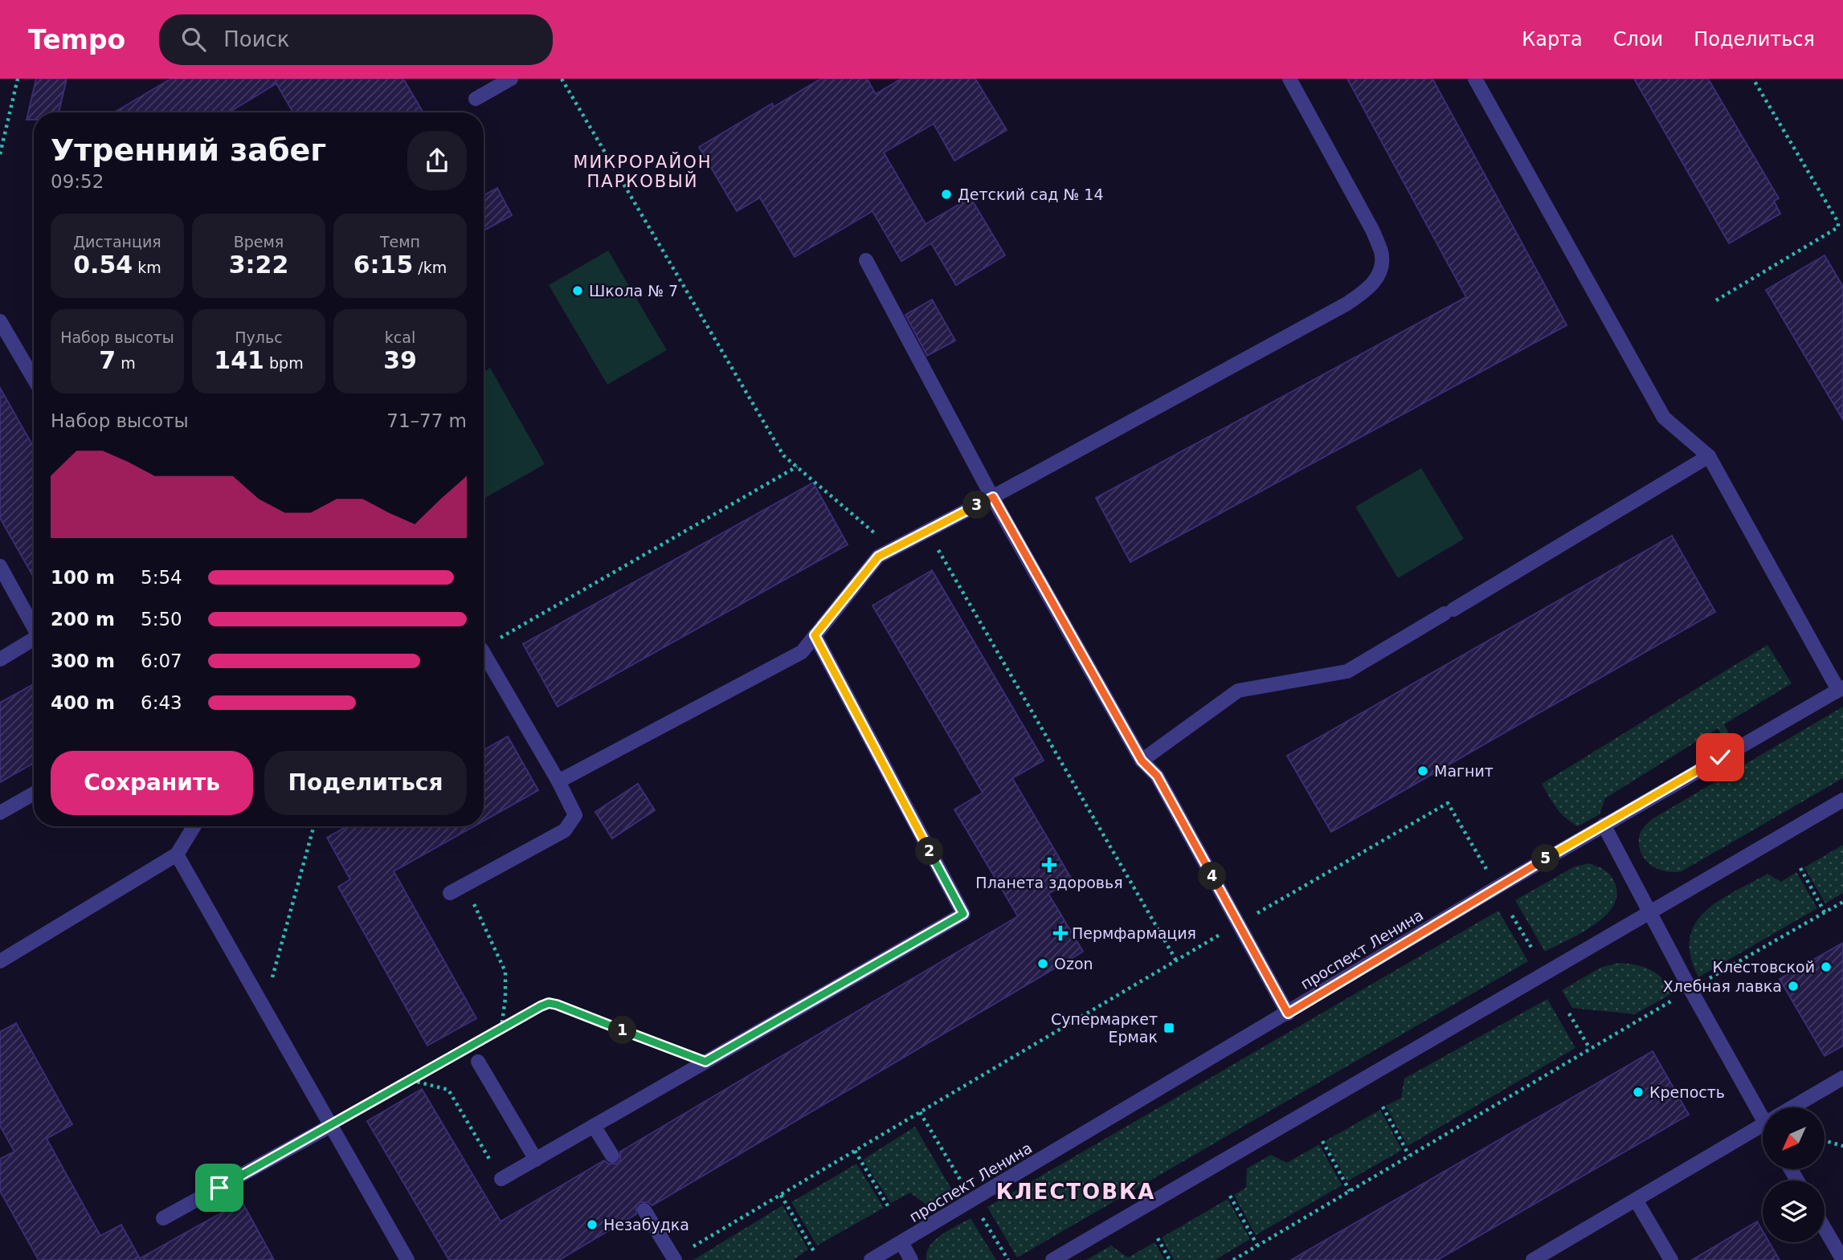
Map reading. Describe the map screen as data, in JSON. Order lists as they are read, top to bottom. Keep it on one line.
{"streets":{"street":["проспект Ленина"]},"districts":["МИКРОРАЙОН ПАРКОВЫЙ","КЛЕСТОВКА"],"places":{"other":["Детский сад № 14","Школа № 7","Магнит","Ozon","Клестовской","Хлебная лавка","Крепость","Незабудка"],"health":["Планета здоровья","Пермфармация"],"transit":["Супермаркет Ермак"]},"north":"bottom left","page":{"header":"Tempo","search":"Поиск","nav":["Карта","Слои","Поделиться"],"heading":["Утренний забег","09:52"],"stats":[["Дистанция","0.54 km"],["Время","3:22"],["Темп","6:15 /km"],["Набор высоты","7 m"],["Пульс","141 bpm"],["kcal","39"]],"chart":["Набор высоты","71–77 m"],"pins":["3","2","5","4","1"],"list":[{"name":"100 m","note":"5:54"},{"name":"200 m","note":"5:50"},{"name":"300 m","note":"6:07"},{"name":"400 m","note":"6:43"}],"buttons":["Сохранить","Поделиться"]}}
